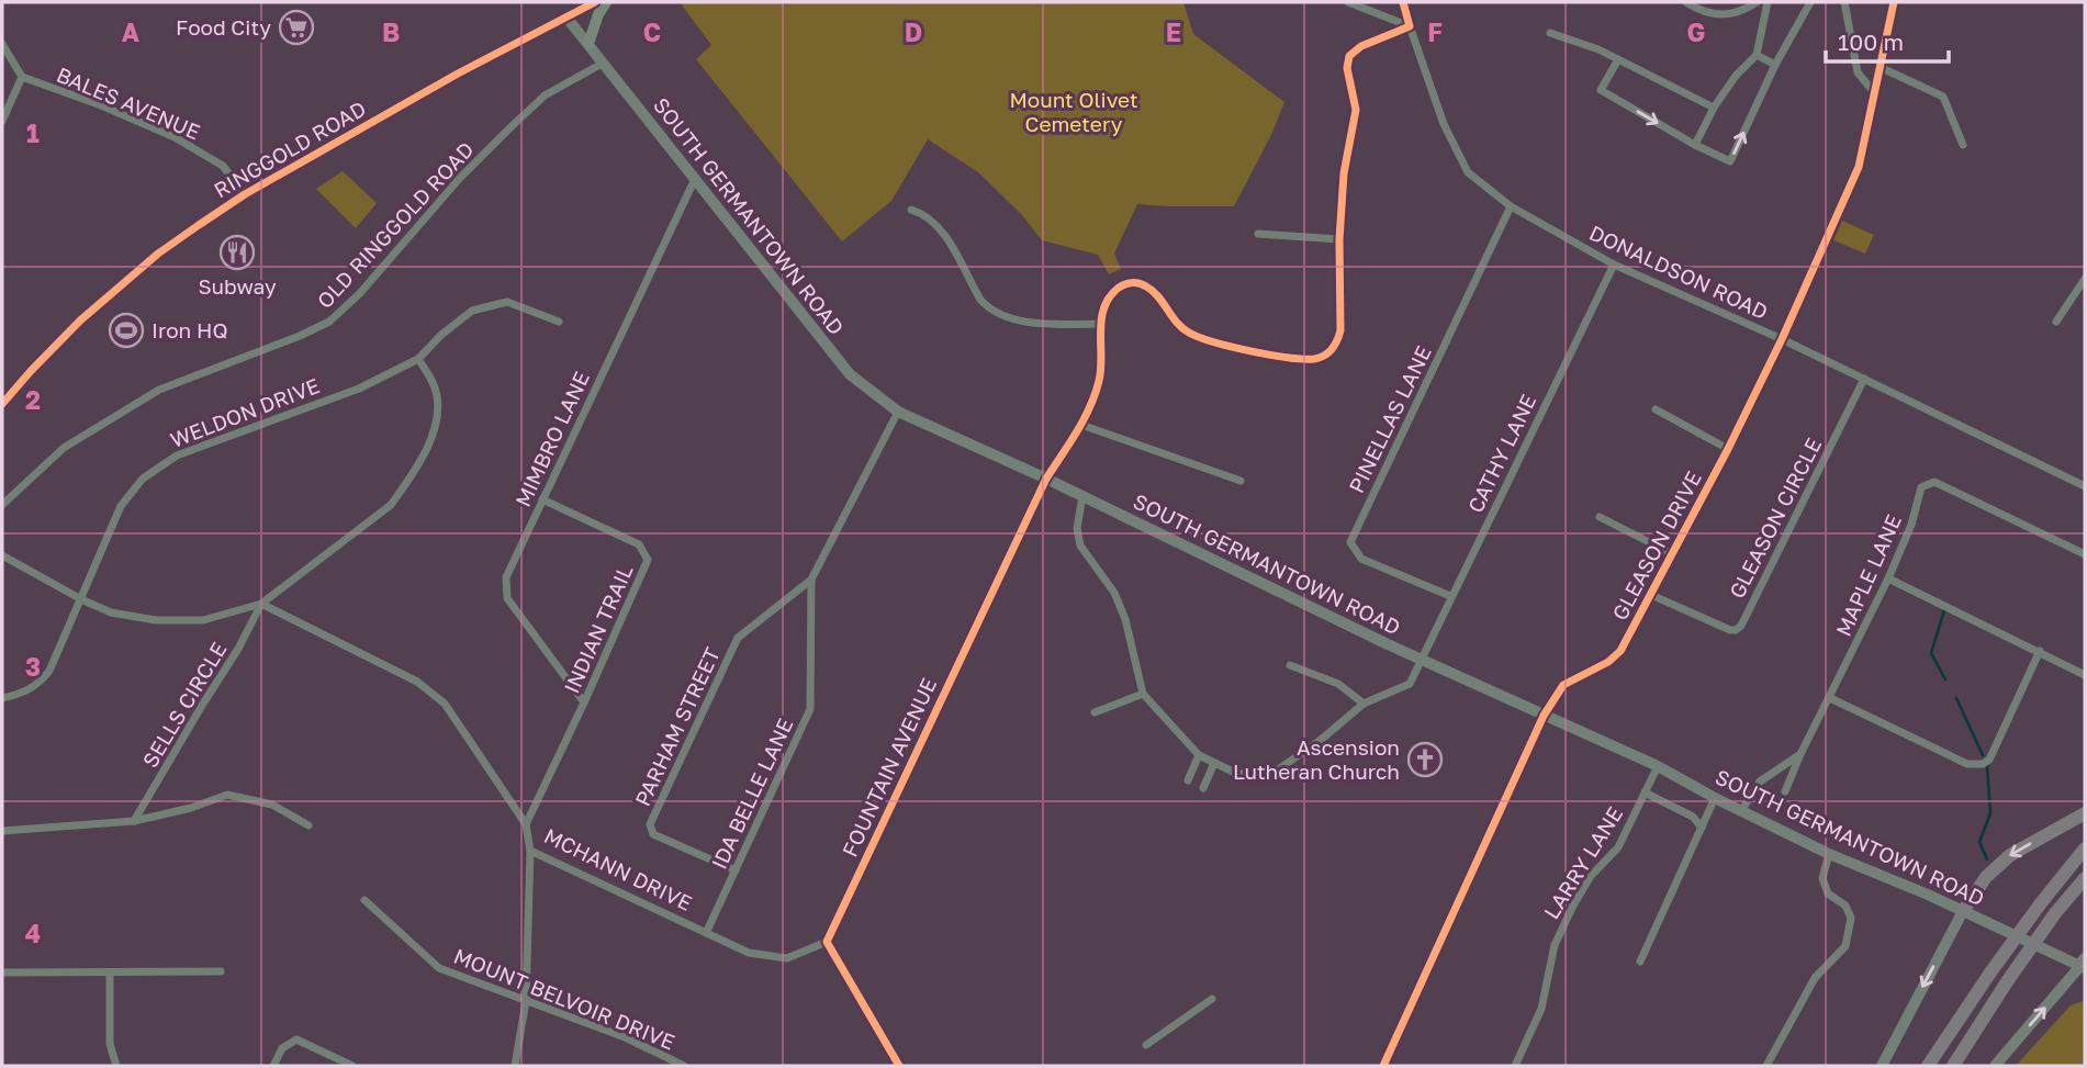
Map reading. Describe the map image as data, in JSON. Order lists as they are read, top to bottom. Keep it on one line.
{"streets":{"main road":["RINGGOLD ROAD","SOUTH GERMANTOWN ROAD"],"street":["BALES AVENUE","OLD RINGGOLD ROAD","DONALDSON ROAD","WELDON DRIVE","PINELLAS LANE","MIMBRO LANE","CATHY LANE","GLEASON CIRCLE","GLEASON DRIVE","MAPLE LANE","INDIAN TRAIL","SELLS CIRCLE","PARHAM STREET","FOUNTAIN AVENUE","IDA BELLE LANE","LARRY LANE","MCHANN DRIVE","MOUNT BELVOIR DRIVE"]},"crossings":[["BALES AVENUE","RINGGOLD ROAD"],["RINGGOLD ROAD","SOUTH GERMANTOWN ROAD"],["SOUTH GERMANTOWN ROAD","OLD RINGGOLD ROAD"],["SOUTH GERMANTOWN ROAD","MIMBRO LANE"],["SOUTH GERMANTOWN ROAD","CATHY LANE"],["SOUTH GERMANTOWN ROAD","GLEASON DRIVE"],["SOUTH GERMANTOWN ROAD","MAPLE LANE"],["SOUTH GERMANTOWN ROAD","FOUNTAIN AVENUE"],["SOUTH GERMANTOWN ROAD","IDA BELLE LANE"],["SOUTH GERMANTOWN ROAD","LARRY LANE"],["DONALDSON ROAD","PINELLAS LANE"],["DONALDSON ROAD","CATHY LANE"],["DONALDSON ROAD","GLEASON CIRCLE"],["DONALDSON ROAD","GLEASON DRIVE"],["PINELLAS LANE","CATHY LANE"],["MIMBRO LANE","INDIAN TRAIL"],["GLEASON CIRCLE","GLEASON DRIVE"],["INDIAN TRAIL","MCHANN DRIVE"],["SELLS CIRCLE","MCHANN DRIVE"],["PARHAM STREET","IDA BELLE LANE"],["FOUNTAIN AVENUE","MCHANN DRIVE"],["IDA BELLE LANE","MCHANN DRIVE"]],"parks":["Mount Olivet Cemetery"],"places":{"supermarket":["Food City"],"restaurant":["Subway"],"sports":["Iron HQ"],"church":["Ascension Lutheran Church"]},"scale_bar":"100 m","grid":{"columns":["A","B","C","D","E","F","G"],"rows":["1","2","3","4"]}}
